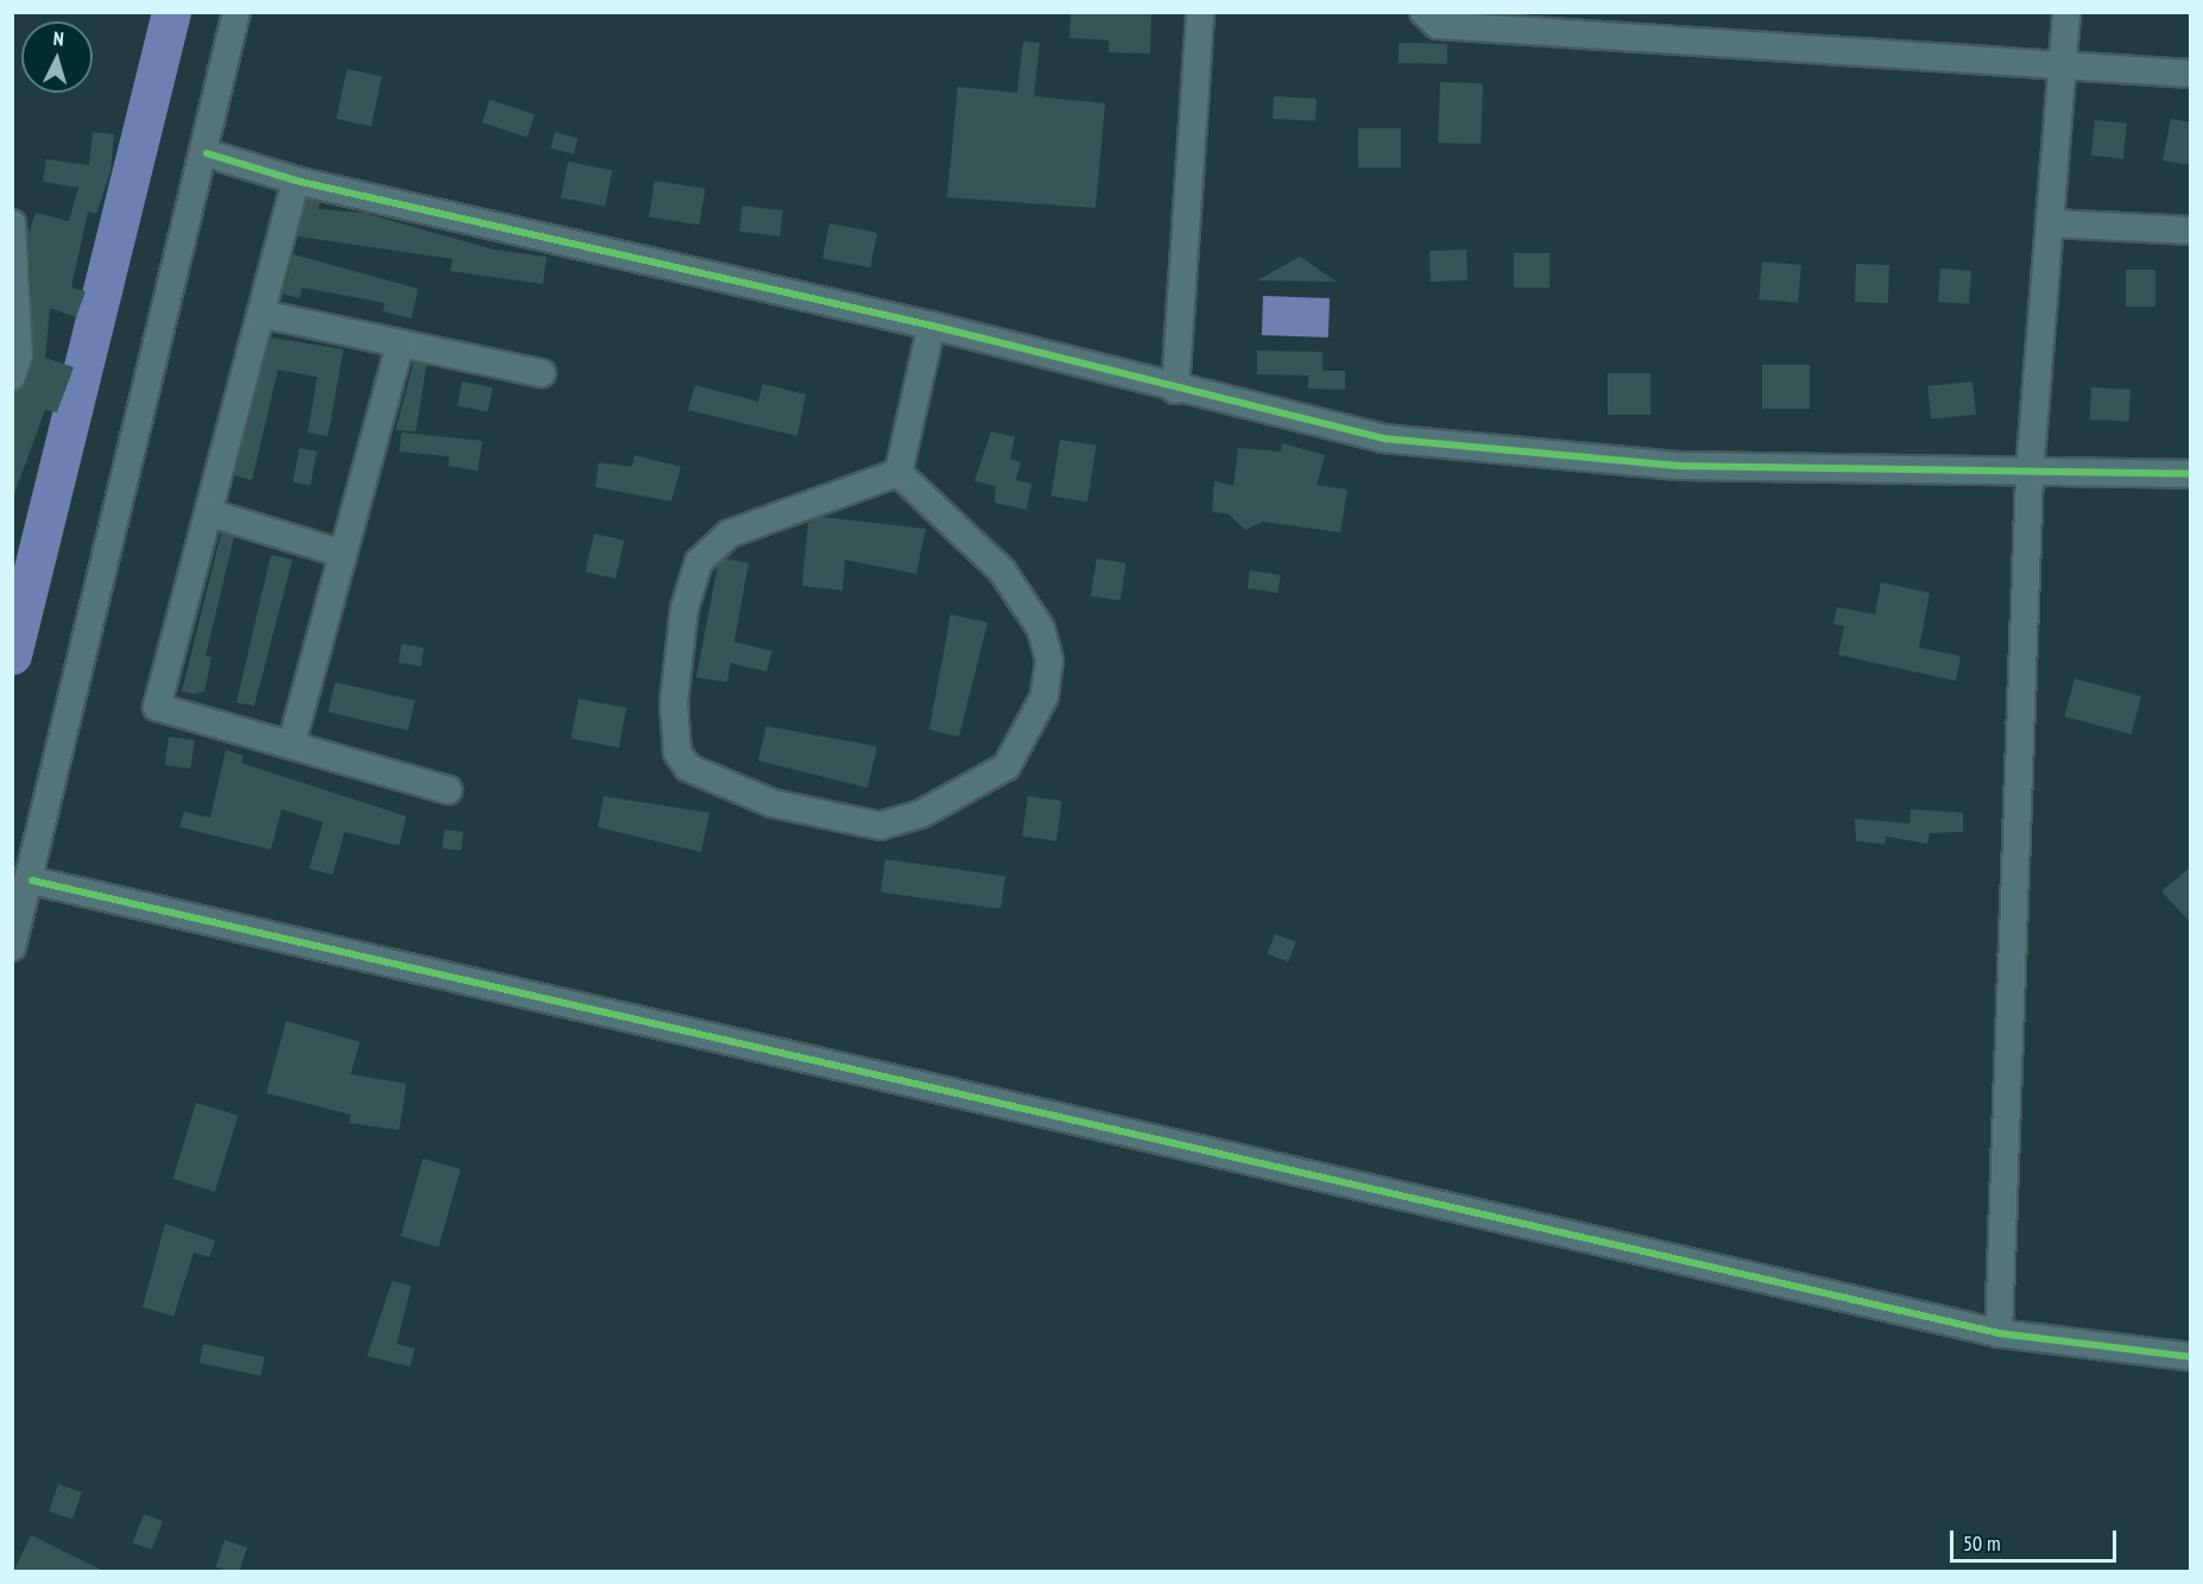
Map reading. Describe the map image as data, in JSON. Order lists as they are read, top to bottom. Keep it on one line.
{"scale_bar":"50 m","north":"top"}
